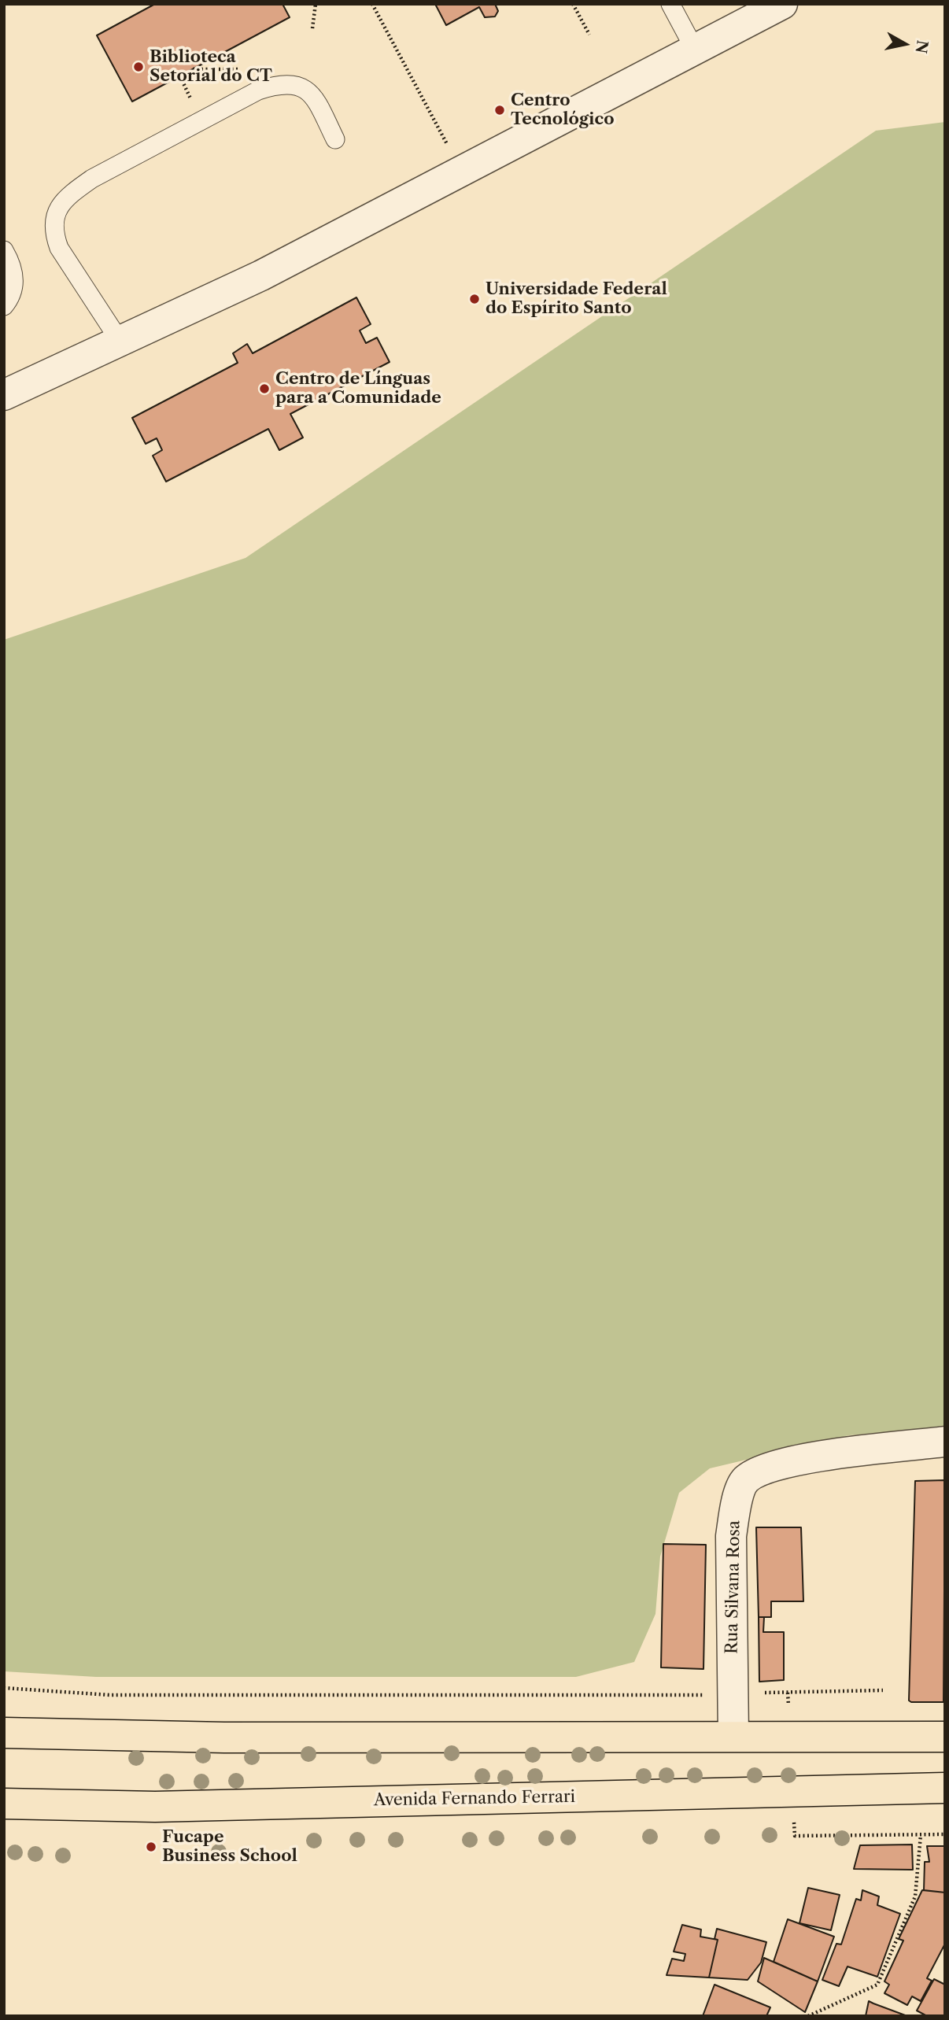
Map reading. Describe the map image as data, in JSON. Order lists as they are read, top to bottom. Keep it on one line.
{"streets":{"main road":["Avenida Fernando Ferrari"],"street":["Rua Silvana Rosa"]},"places":["Biblioteca Setorial do CT","Centro Tecnológico","Universidade Federal do Espírito Santo","Centro de Línguas para a Comunidade","Fucape Business School"],"north":"right"}
